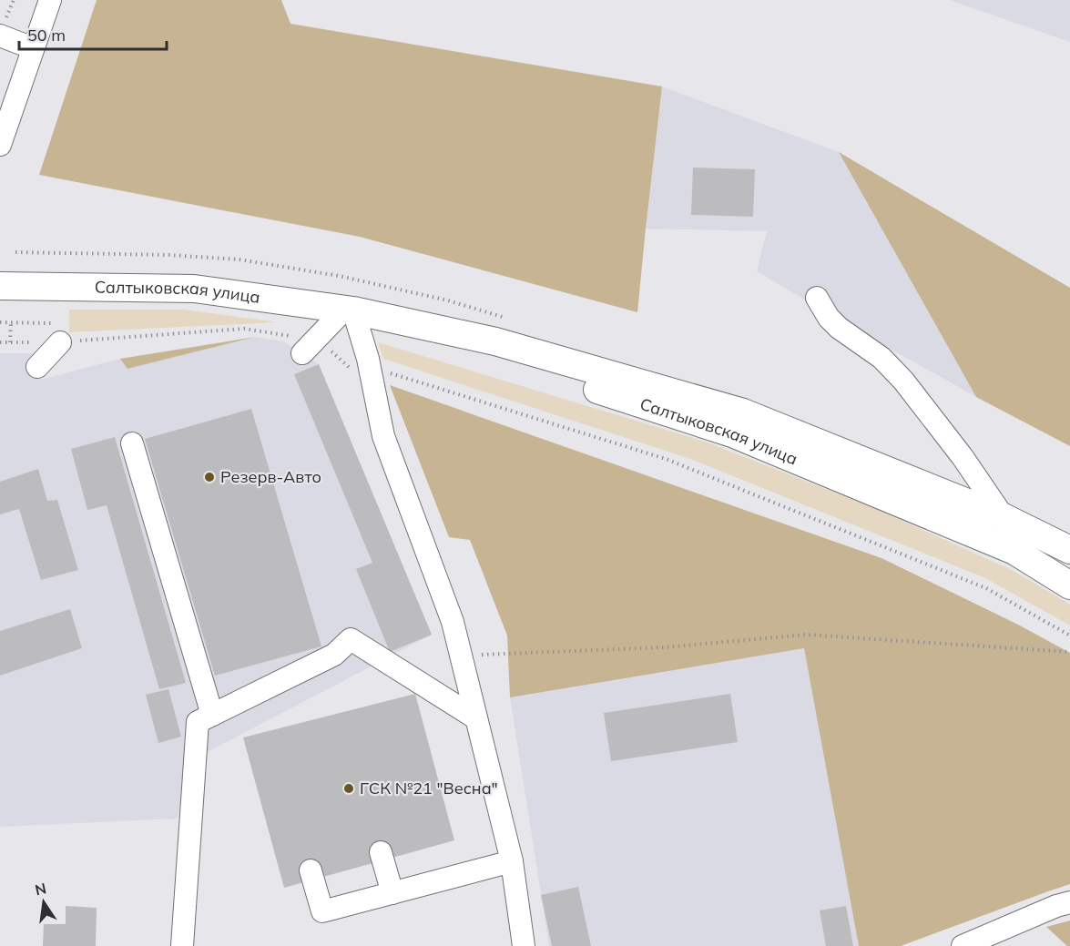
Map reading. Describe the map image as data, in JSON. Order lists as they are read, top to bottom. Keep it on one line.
{"streets":{"main road":["Салтыковская улица"]},"places":["Резерв-Авто","ГСК №21 \"Весна\""],"scale_bar":"50 m","north":"top"}
